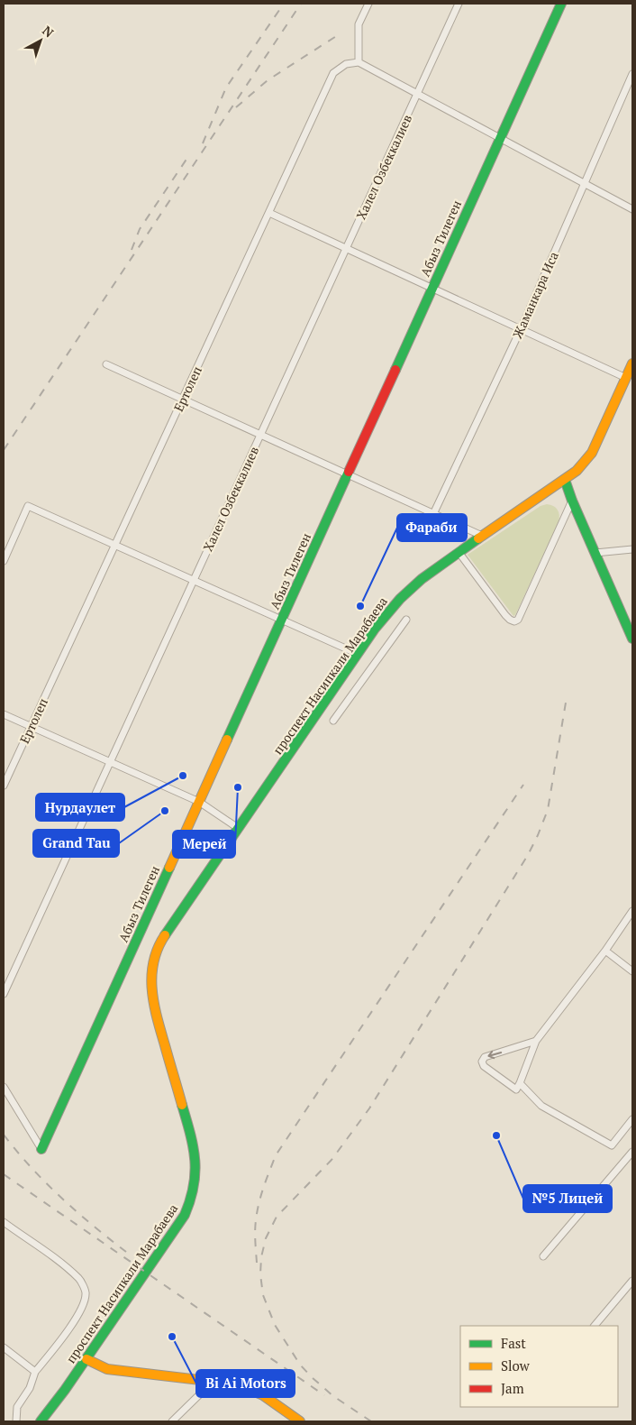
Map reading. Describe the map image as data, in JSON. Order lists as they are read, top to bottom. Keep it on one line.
{"streets":{"street":["Халел Озбеккалиев","Абыз Тилеген","Жаманкара Иса","Ертолеп","проспект Насипкали Марабаева"]},"places":["Фараби","Нурдаулет","Мерей","Grand Tau","№5 Лицей","Bi Ai Motors"],"legend":["Fast","Slow","Jam"],"north":"top right"}
